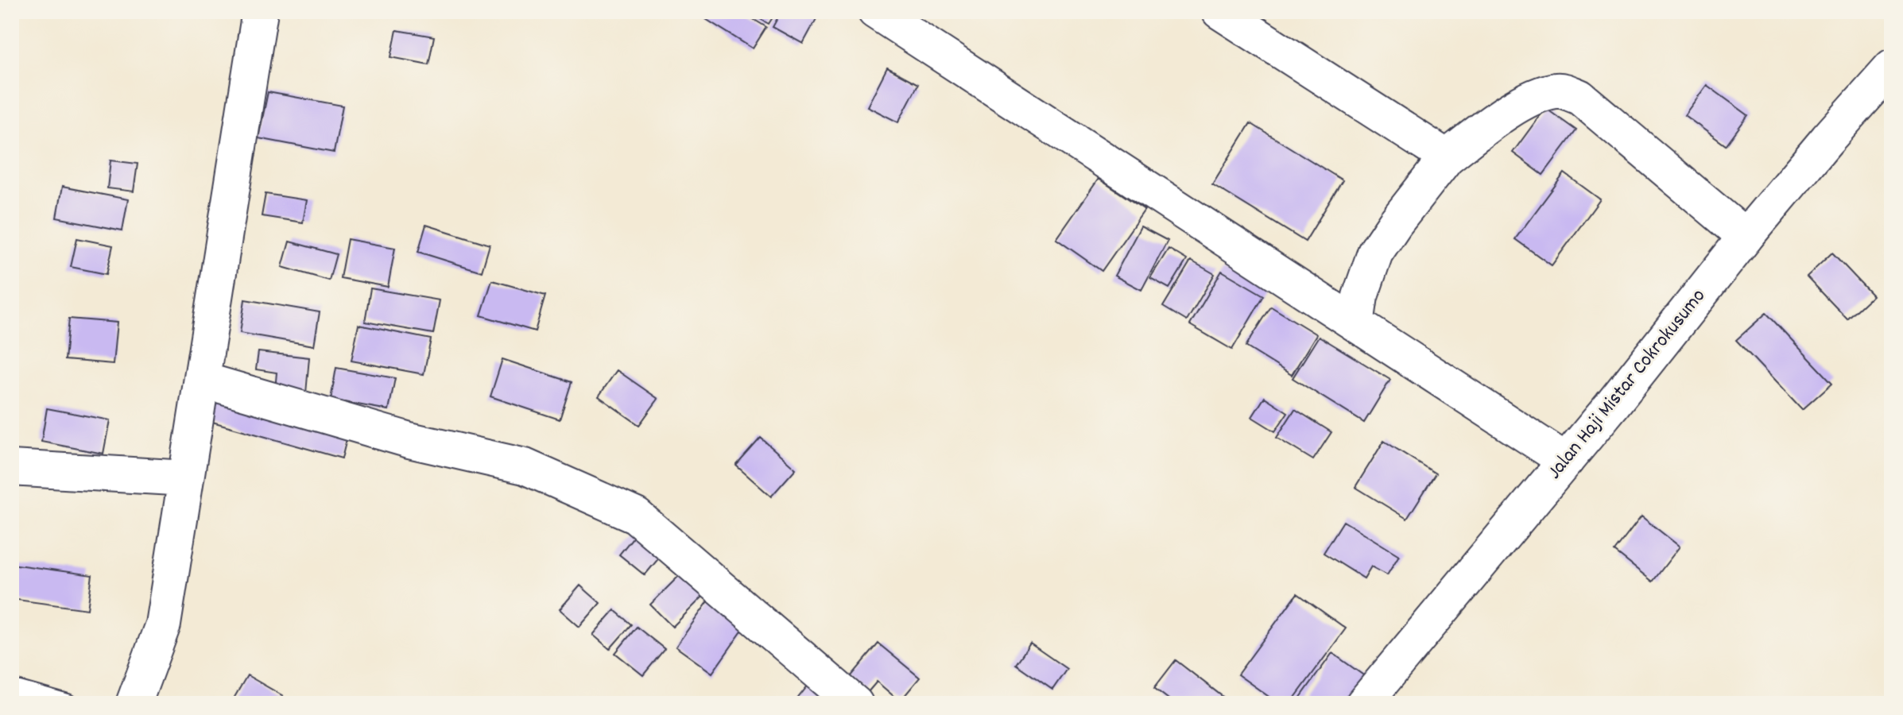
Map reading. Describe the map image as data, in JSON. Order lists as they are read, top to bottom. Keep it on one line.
{"streets":{"street":["Jalan Haji Mistar Cokrokusumo"]}}
